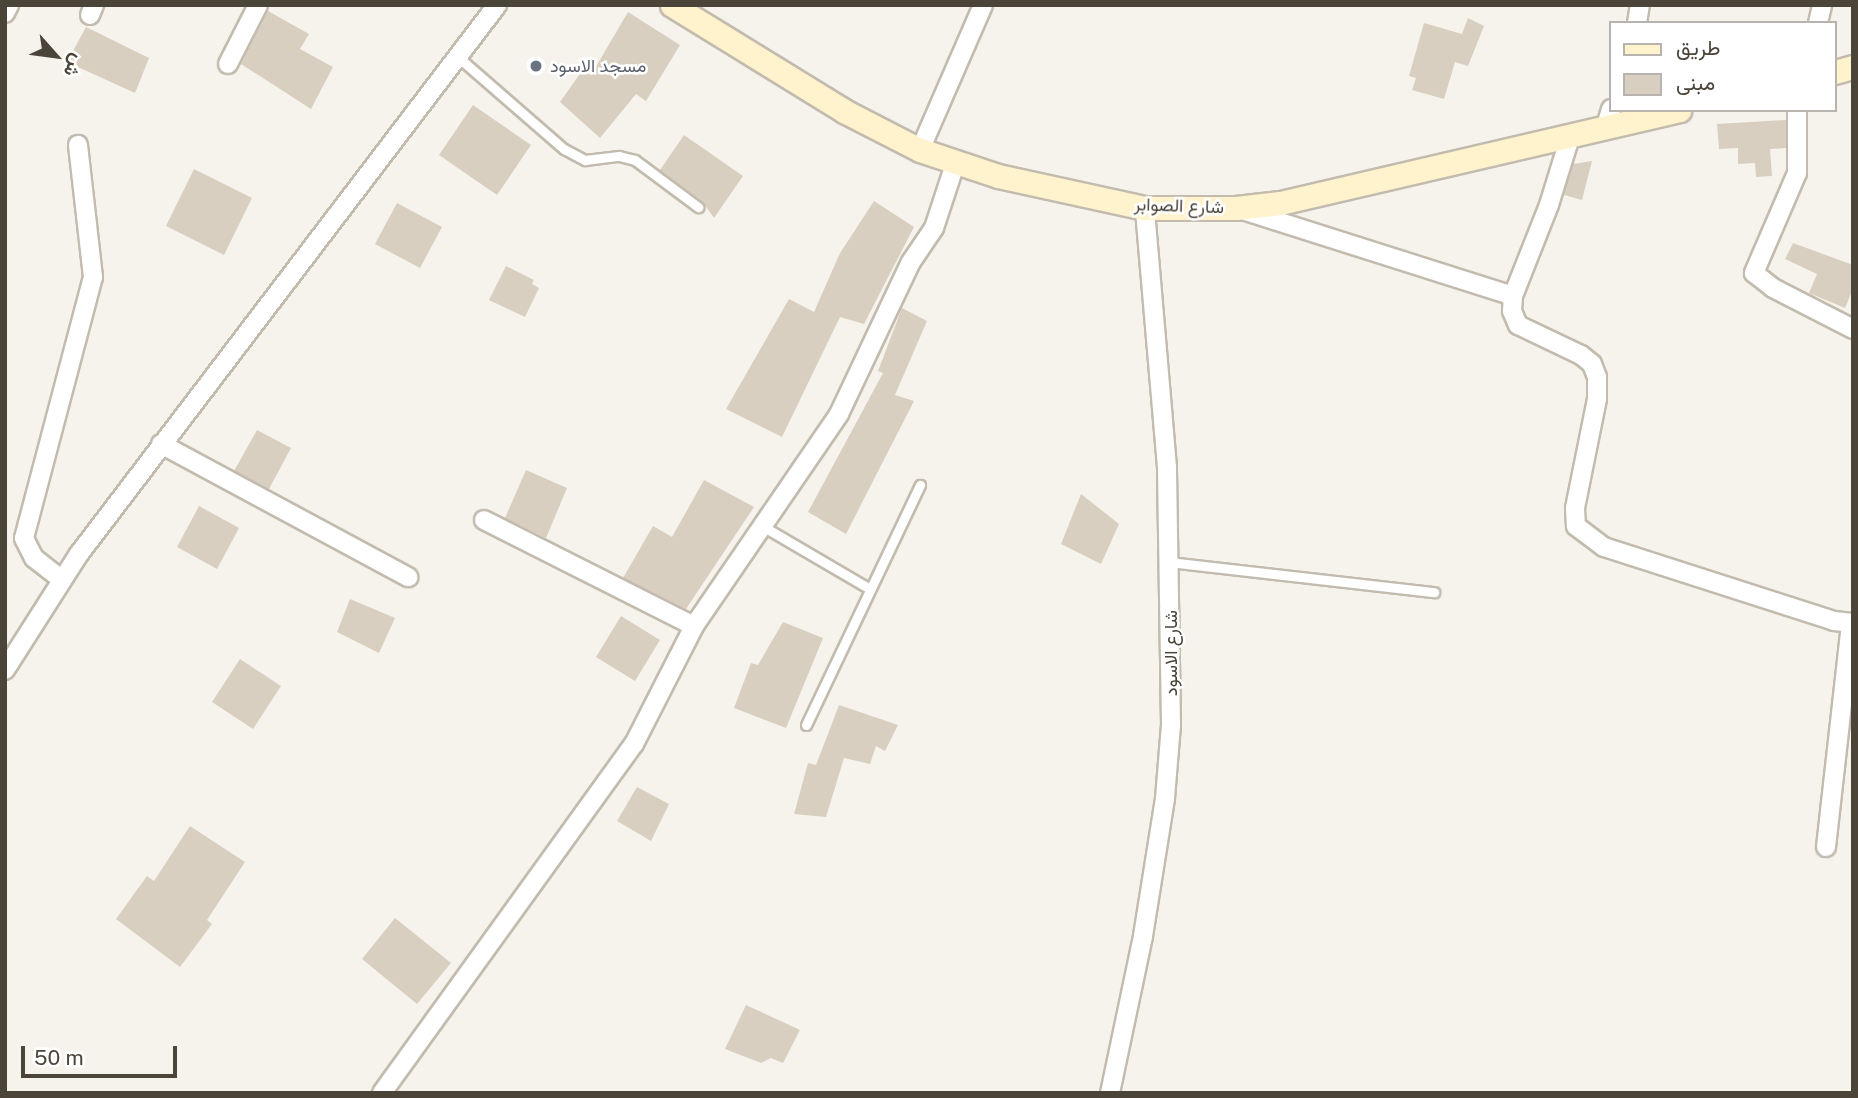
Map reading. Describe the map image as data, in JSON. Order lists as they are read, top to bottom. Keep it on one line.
{"streets":{"street":["شارع الصوابر","شارع الاسود"]},"crossings":[["شارع الصوابر","شارع الاسود"]],"places":["مسجد الاسود"],"legend":["طريق","مبنى"],"scale_bar":"50 m","north":"bottom right"}
